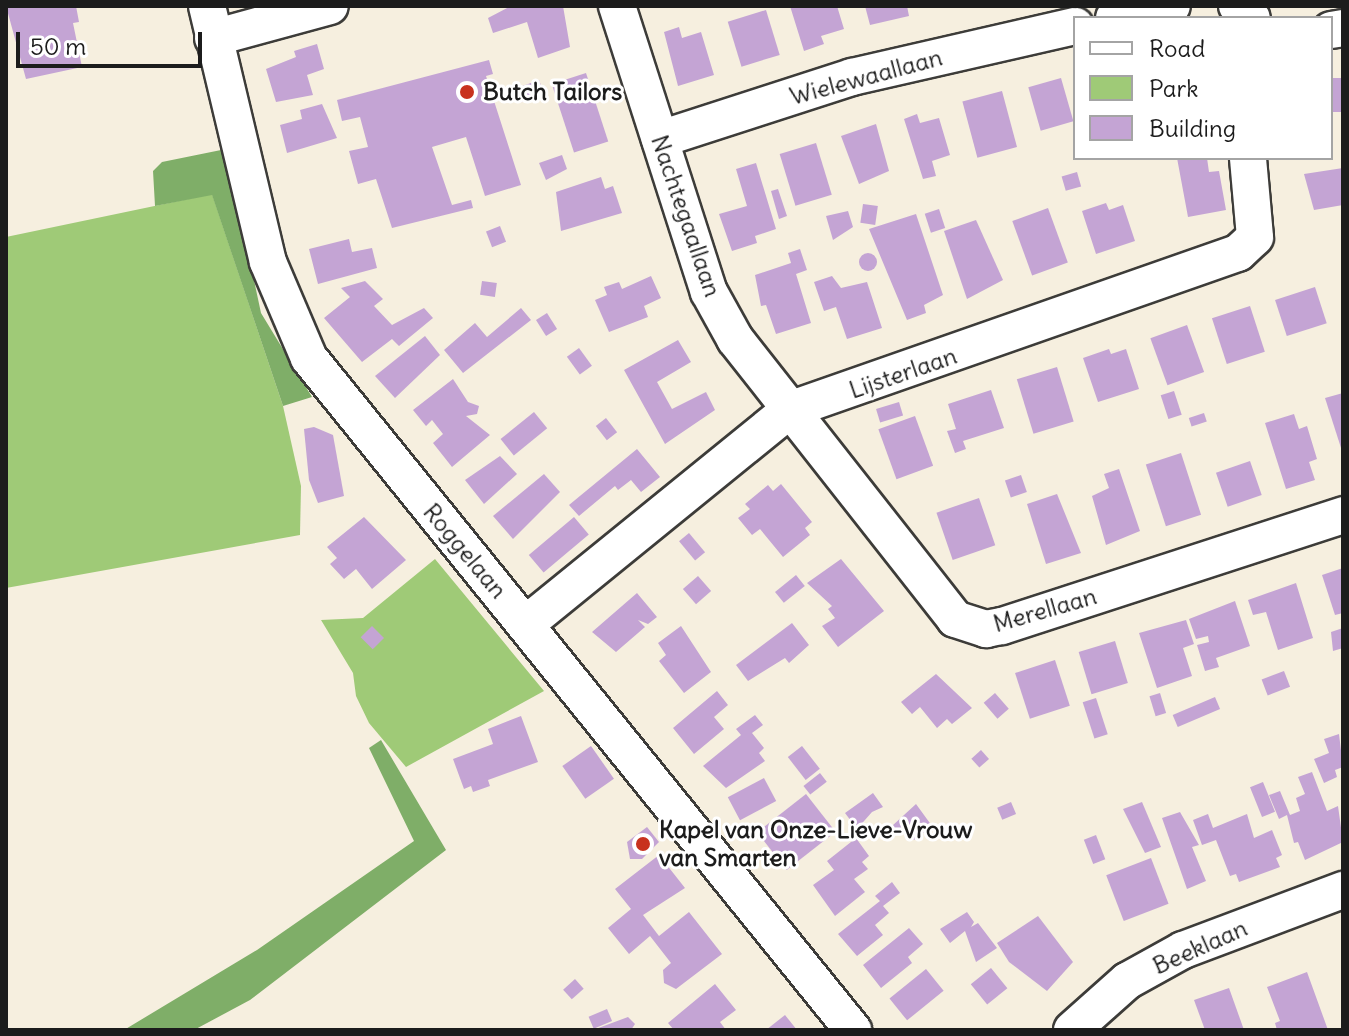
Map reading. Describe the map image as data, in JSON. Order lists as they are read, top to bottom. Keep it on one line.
{"streets":{"street":["Wielewaallaan","Nachtegaallaan","Lijsterlaan","Roggelaan","Merellaan","Beeklaan"]},"crossings":[["Wielewaallaan","Nachtegaallaan"],["Nachtegaallaan","Lijsterlaan"],["Nachtegaallaan","Merellaan"],["Lijsterlaan","Roggelaan"],["Lijsterlaan","Merellaan"]],"places":["Butch Tailors","Kapel van Onze-Lieve-Vrouw van Smarten"],"legend":["Road","Park","Building"],"scale_bar":"50 m"}
